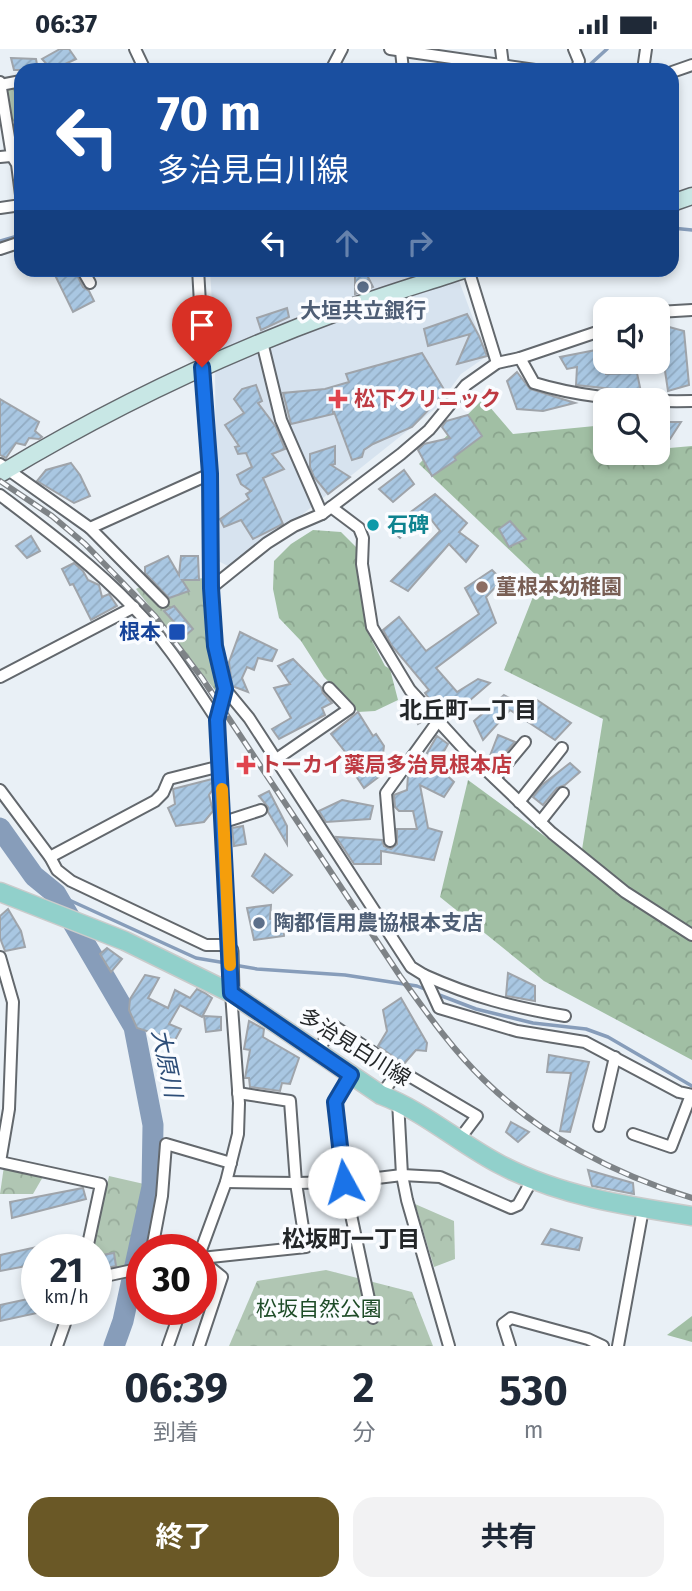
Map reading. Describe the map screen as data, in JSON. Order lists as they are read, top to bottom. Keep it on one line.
{"streets":{"main road":["多治見白川線"]},"districts":["北丘町一丁目","松坂町一丁目"],"water":["大原川"],"parks":["松坂自然公園"],"places":{"other":["大垣共立銀行","石碑","菫根本幼稚園","陶都信用農協根本支店"],"health":["松下クリニック","トーカイ薬局多治見根本店"],"transit":["根本"]},"page":{"status":"06:37","turn":["70 m","多治見白川線"],"speed":"21 km/h","limit":"30","eta":["06:39","到着","2","分","530","m"],"buttons":["終了","共有"]}}
